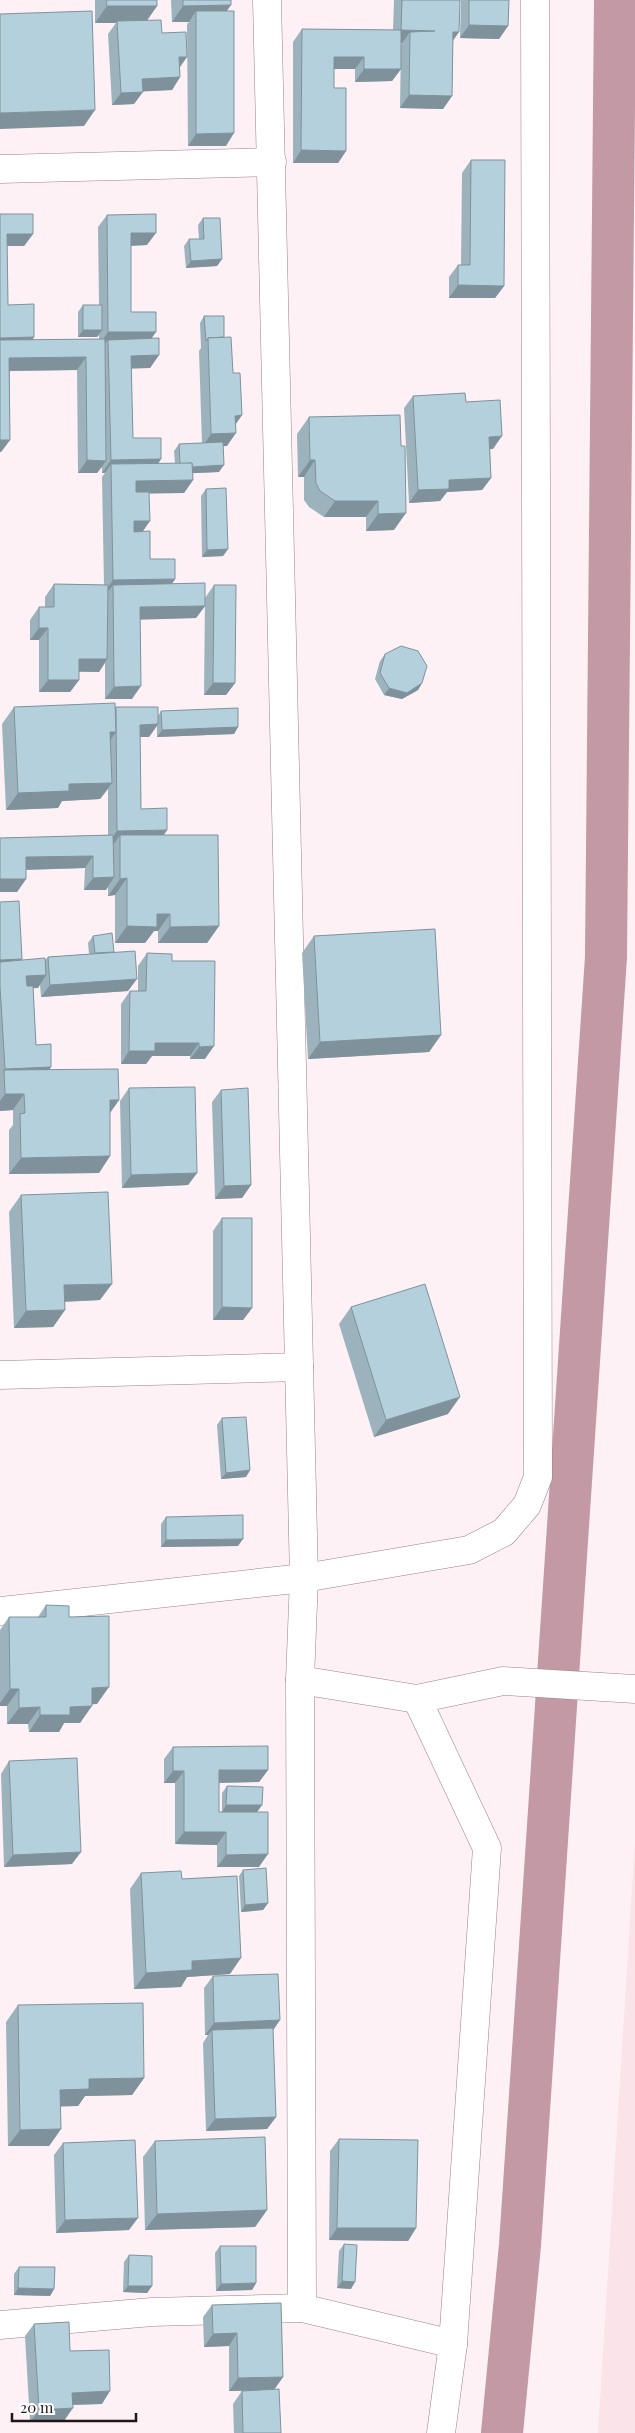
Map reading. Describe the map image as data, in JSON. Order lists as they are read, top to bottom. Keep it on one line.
{"scale_bar":"20 m"}
